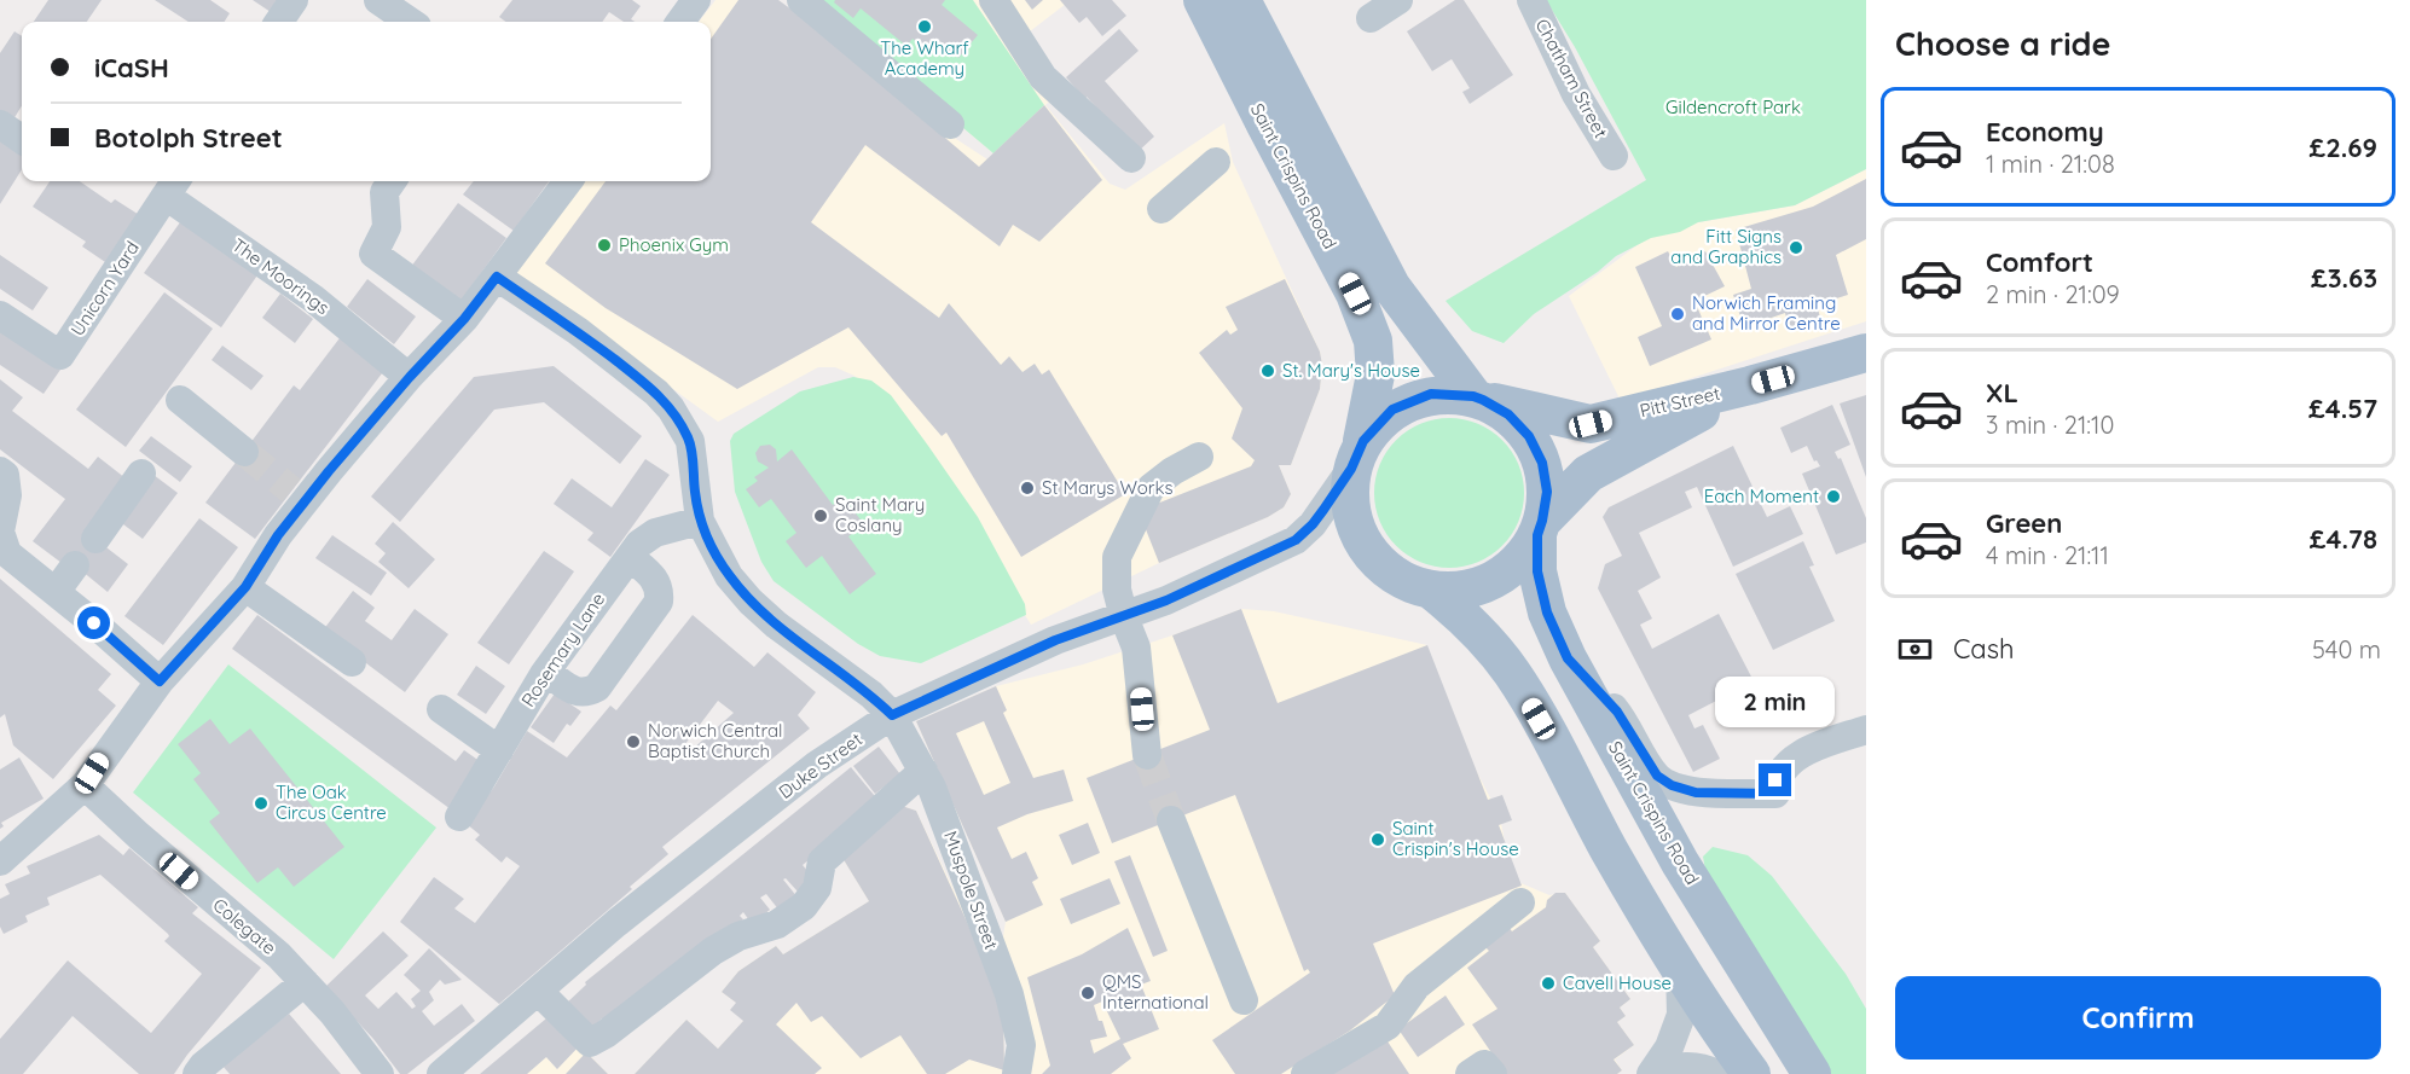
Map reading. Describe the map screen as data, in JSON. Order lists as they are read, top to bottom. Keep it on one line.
{"streets":{"main road":["Saint Crispins Road","Pitt Street"],"street":["Chatham Street","The Moorings","Unicorn Yard","Rosemary Lane","Duke Street","Muspole Street","Colegate"]},"crossings":[["Saint Crispins Road","Pitt Street"],["Saint Crispins Road","Duke Street"],["The Moorings","Unicorn Yard"],["Pitt Street","Duke Street"],["Rosemary Lane","Muspole Street"],["Duke Street","Muspole Street"]],"parks":["Gildencroft Park"],"places":["The Wharf Academy","Phoenix Gym","Fitt Signs and Graphics","Norwich Framing and Mirror Centre","St. Mary's House","St Marys Works","Each Moment","Saint Mary Coslany","Norwich Central Baptist Church","The Oak Circus Centre","Saint Crispin's House","Cavell House","QMS International"],"page":{"heading":"Choose a ride","banner":["iCaSH","Botolph Street"],"list":[{"name":"Economy","note":"1 min · 21:08","value":"£2.69"},{"name":"Comfort","note":"2 min · 21:09","value":"£3.63"},{"name":"XL","note":"3 min · 21:10","value":"£4.57"},{"name":"Green","note":"4 min · 21:11","value":"£4.78"}],"pay":["Cash","540 m"],"bubble":"2 min","buttons":"Confirm"}}
